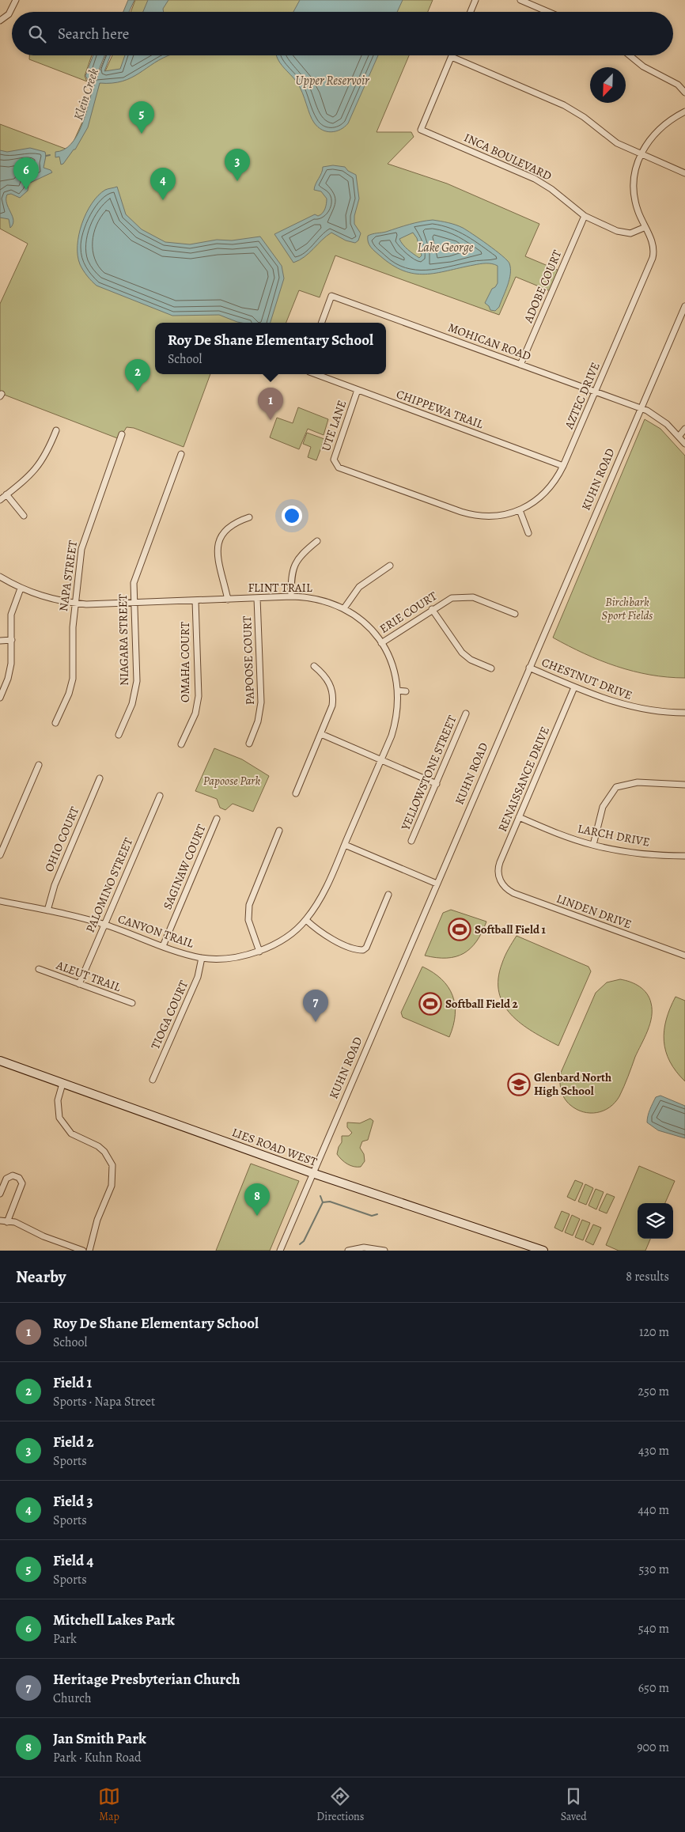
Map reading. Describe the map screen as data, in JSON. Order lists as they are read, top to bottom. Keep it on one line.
{"streets":{"street":["INCA BOULEVARD","ADOBE COURT","MOHICAN ROAD","AZTEC DRIVE","CHIPPEWA TRAIL","UTE LANE","KUHN ROAD","NAPA STREET","FLINT TRAIL","ERIE COURT","NIAGARA STREET","PAPOOSE COURT","OMAHA COURT","CHESTNUT DRIVE","YELLOWSTONE STREET","RENAISSANCE DRIVE","LARCH DRIVE","OHIO COURT","SAGINAW COURT","PALOMINO STREET","LINDEN DRIVE","CANYON TRAIL","ALEUT TRAIL","TIOGA COURT","LIES ROAD WEST"]},"crossings":[["INCA BOULEVARD","ADOBE COURT"],["INCA BOULEVARD","AZTEC DRIVE"],["ADOBE COURT","MOHICAN ROAD"],["MOHICAN ROAD","AZTEC DRIVE"],["MOHICAN ROAD","KUHN ROAD"],["AZTEC DRIVE","CHIPPEWA TRAIL"],["AZTEC DRIVE","UTE LANE"],["CHIPPEWA TRAIL","UTE LANE"],["KUHN ROAD","CHESTNUT DRIVE"],["KUHN ROAD","LIES ROAD WEST"],["NAPA STREET","FLINT TRAIL"],["FLINT TRAIL","ERIE COURT"],["FLINT TRAIL","NIAGARA STREET"],["FLINT TRAIL","PAPOOSE COURT"],["FLINT TRAIL","OMAHA COURT"],["FLINT TRAIL","CANYON TRAIL"],["CHESTNUT DRIVE","RENAISSANCE DRIVE"],["RENAISSANCE DRIVE","LARCH DRIVE"],["RENAISSANCE DRIVE","LINDEN DRIVE"],["OHIO COURT","CANYON TRAIL"],["SAGINAW COURT","CANYON TRAIL"],["PALOMINO STREET","CANYON TRAIL"],["PALOMINO STREET","ALEUT TRAIL"],["CANYON TRAIL","TIOGA COURT"]],"water":["Upper Reservoir","Klein Creek","Lake George"],"parks":["Birchbark Sport Fields","Papoose Park"],"places":{"sports":["Softball Field 1","Softball Field 2"],"school or university":["Glenbard North High School"]},"north":"bottom left","page":{"search":"Search here","pins":["5","3","6","4","2","1","7","8"],"popup":["Roy De Shane Elementary School","School"],"heading":["Nearby","8 results"],"list":[{"mark":"1","name":"Roy De Shane Elementary School","note":"School","value":"120 m"},{"mark":"2","name":"Field 1","note":"Sports · Napa Street","value":"250 m"},{"mark":"3","name":"Field 2","note":"Sports","value":"430 m"},{"mark":"4","name":"Field 3","note":"Sports","value":"440 m"},{"mark":"5","name":"Field 4","note":"Sports","value":"530 m"},{"mark":"6","name":"Mitchell Lakes Park","note":"Park","value":"540 m"},{"mark":"7","name":"Heritage Presbyterian Church","note":"Church","value":"650 m"},{"mark":"8","name":"Jan Smith Park","note":"Park · Kuhn Road","value":"900 m"}],"nav":["Map","Directions","Saved"]}}
